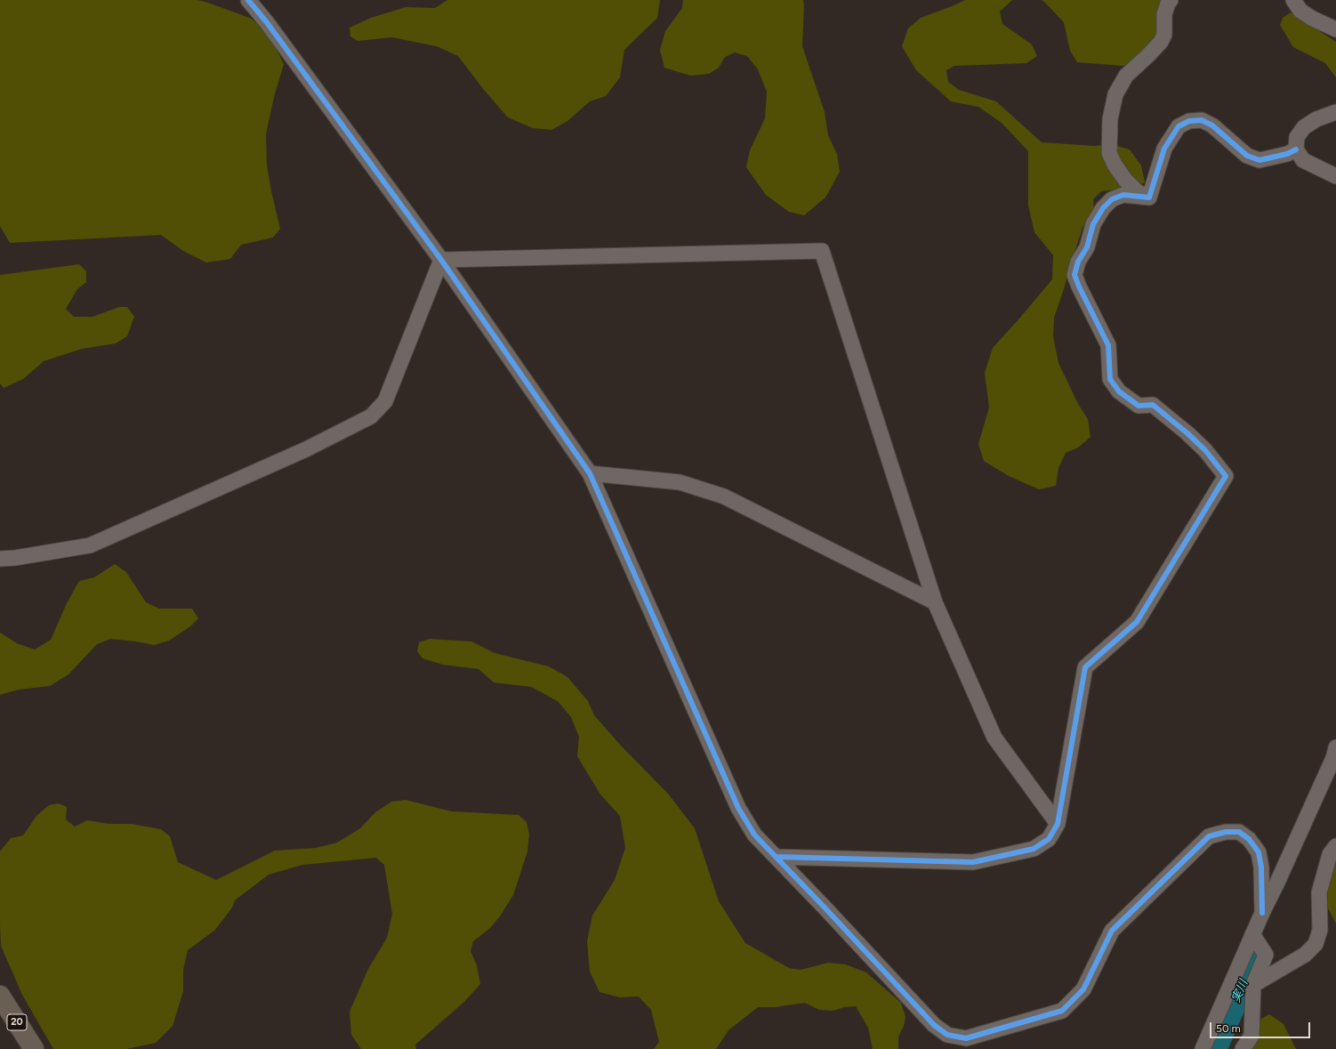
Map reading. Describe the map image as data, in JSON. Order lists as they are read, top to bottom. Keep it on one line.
{"streets":{"main road":["20"]},"water":["実川"],"scale_bar":"50 m"}
